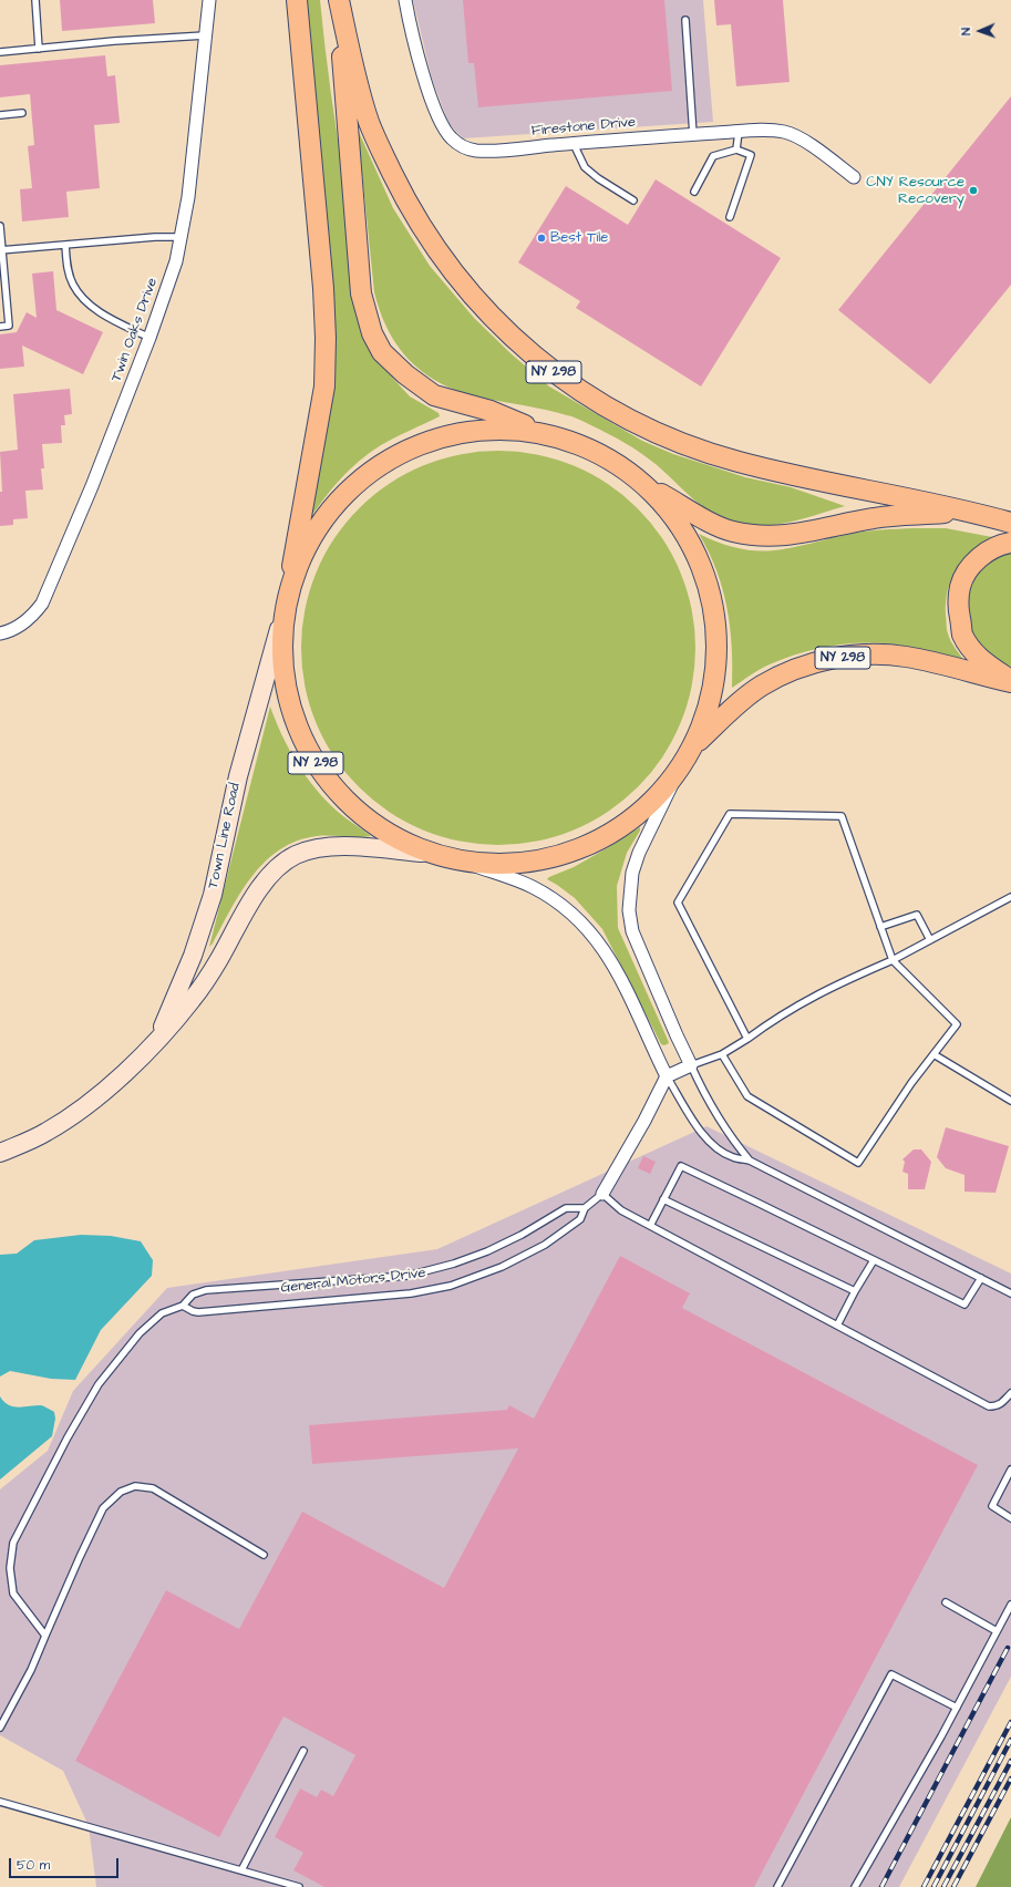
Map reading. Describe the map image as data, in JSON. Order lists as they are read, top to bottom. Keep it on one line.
{"streets":{"main road":["NY 298"],"street":["Firestone Drive","Twin Oaks Drive","Town Line Road","General Motors Drive"]},"crossings":[["NY 298","Town Line Road"]],"places":["CNY Resource Recovery","Best Tile"],"scale_bar":"50 m","north":"left"}
